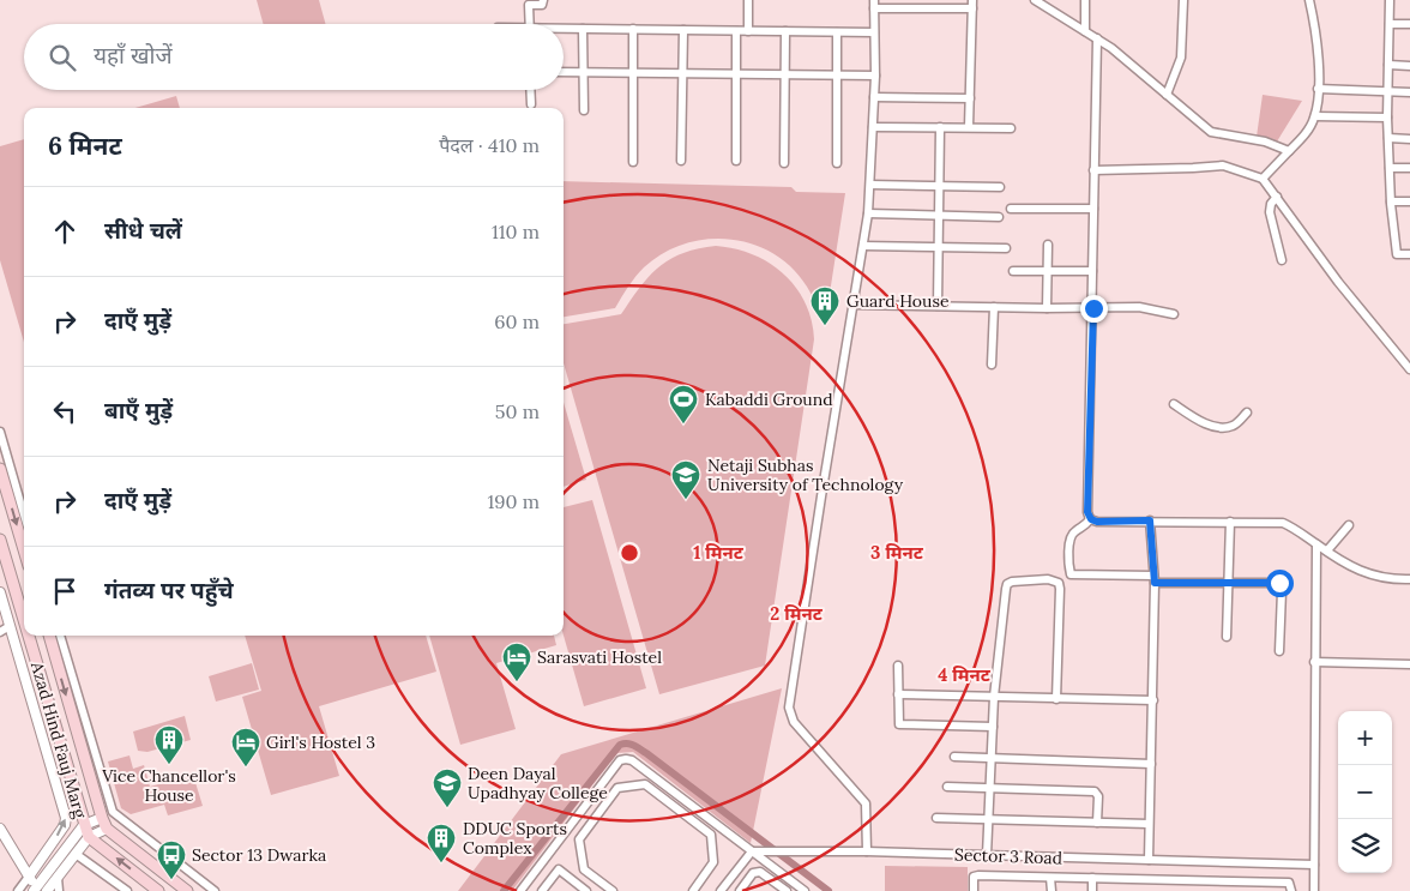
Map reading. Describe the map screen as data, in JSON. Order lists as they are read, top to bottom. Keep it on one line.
{"streets":{"main road":["Azad Hind Fauj Marg"],"street":["Sector 3 Road"]},"places":{"building":["Guard House","Vice Chancellor's House","DDUC Sports Complex"],"sports":["Kabaddi Ground"],"school or university":["Netaji Subhas University of Technology","Deen Dayal Upadhyay College"],"hotel":["Sarasvati Hostel","Girl's Hostel 3"],"bus stop":["Sector 13 Dwarka"]},"page":{"search":"यहाँ खोजें","heading":["6 मिनट","पैदल · 410 m"],"list":[["सीधे चलें","110 m"],["दाएँ मुड़ें","60 m"],["बाएँ मुड़ें","50 m"],["दाएँ मुड़ें","190 m"],"गंतव्य पर पहुँचे"],"map_buttons":["+","−"]},"rings":["1 मिनट","3 मिनट","2 मिनट","4 मिनट"]}
